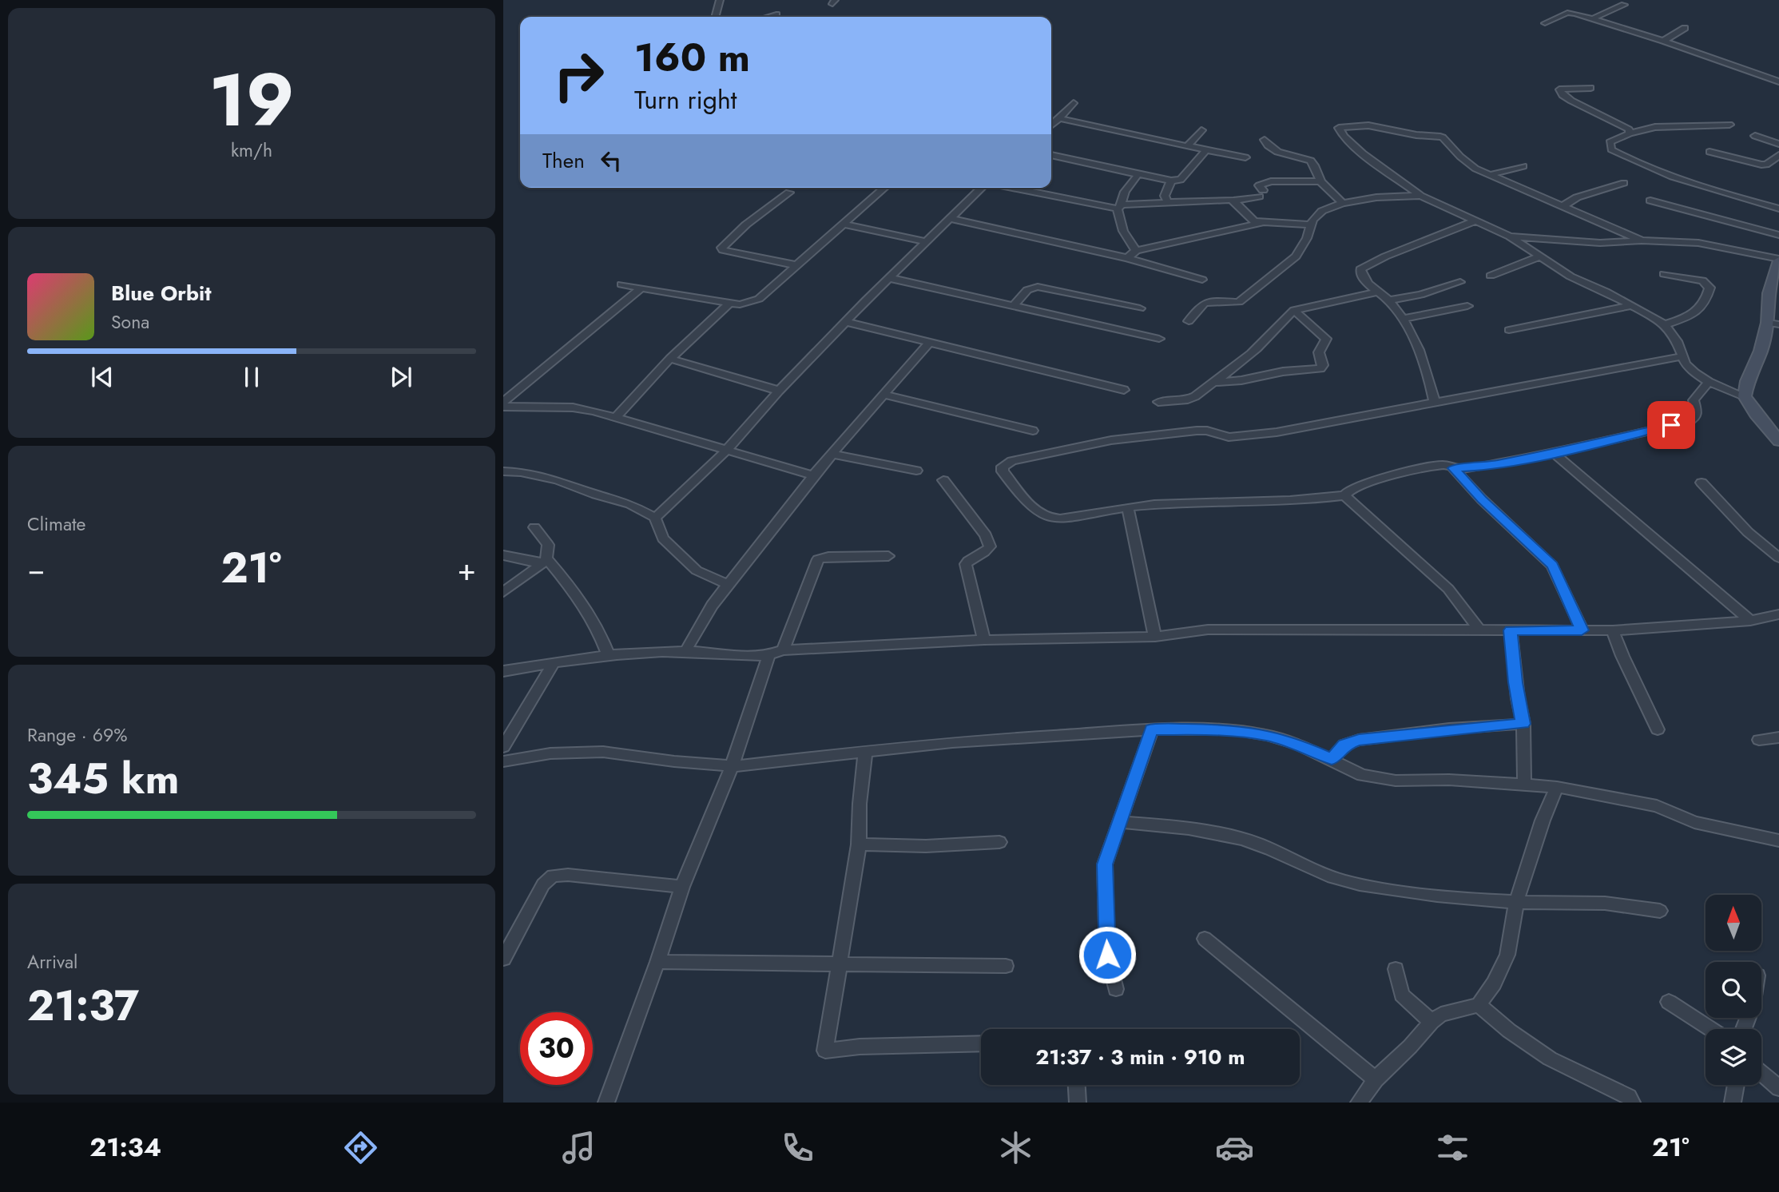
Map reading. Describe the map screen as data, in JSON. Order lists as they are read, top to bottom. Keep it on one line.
{"north":"top","page":{"tile":[["19","km/h"],"Climate",["Range · 69%","345 km"],["Arrival","21:37"]],"turn":["160 m","Turn right"],"then":"Then","song":["Blue Orbit","Sona"],"heat":["−","21°","+"],"limit":"30","trip":"21:37 · 3 min · 910 m","tabs":["21:34","21°"]}}
